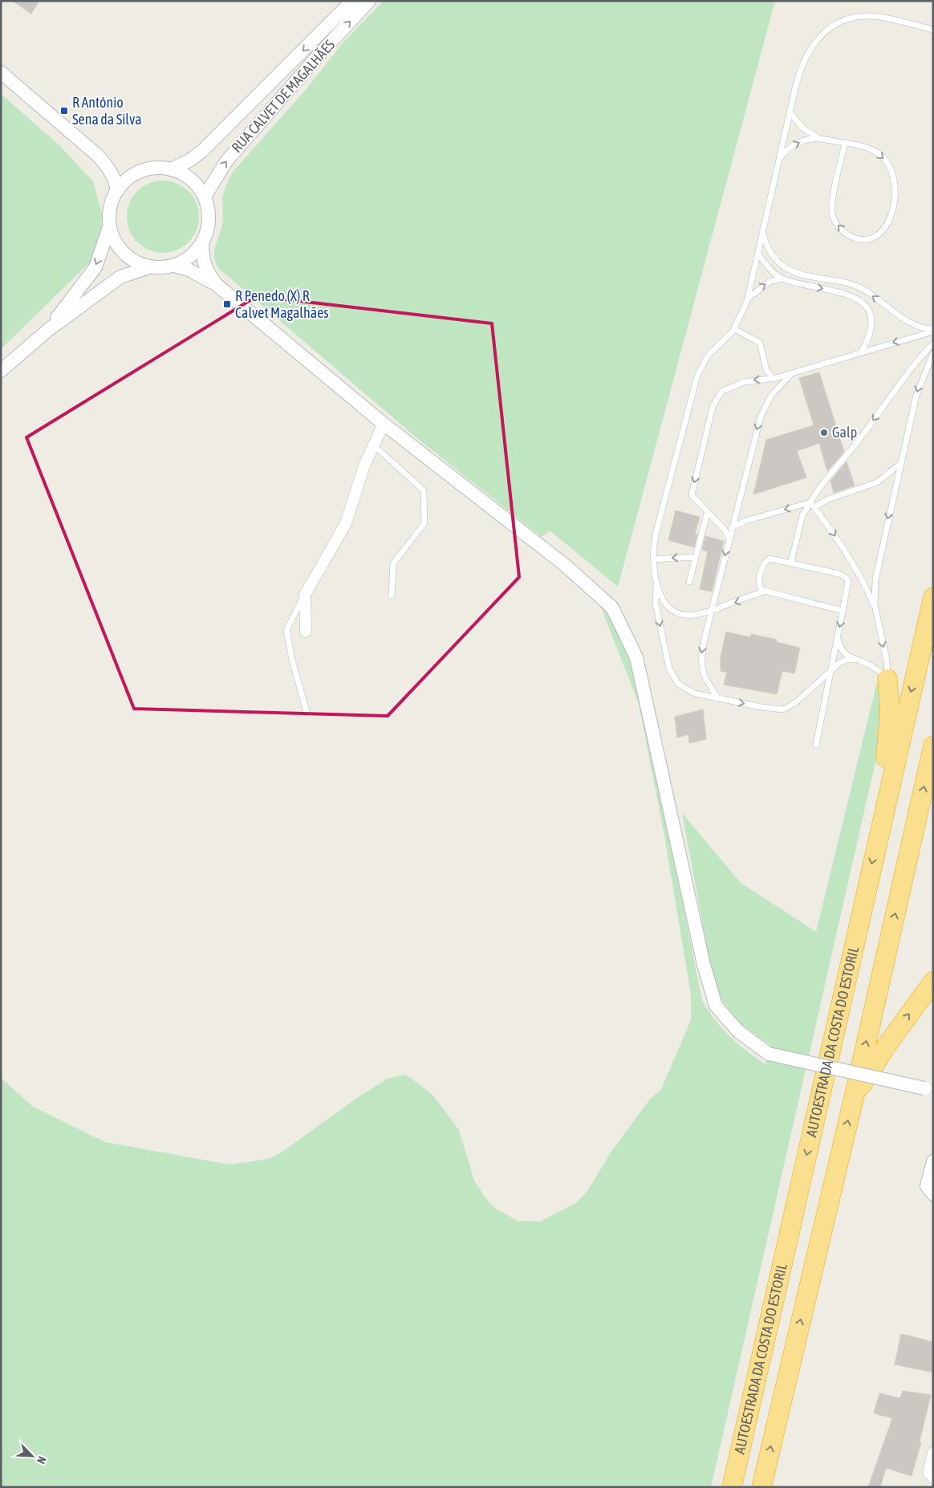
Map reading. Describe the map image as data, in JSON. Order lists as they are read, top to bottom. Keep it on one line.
{"streets":{"highway":["AUTOESTRADA DA COSTA DO ESTORIL"],"street":["RUA CALVET DE MAGALHÃES"]},"places":{"transit":["R António Sena da Silva","R Penedo (X) R Calvet Magalhães"],"other":["Galp"]},"north":"bottom right"}
